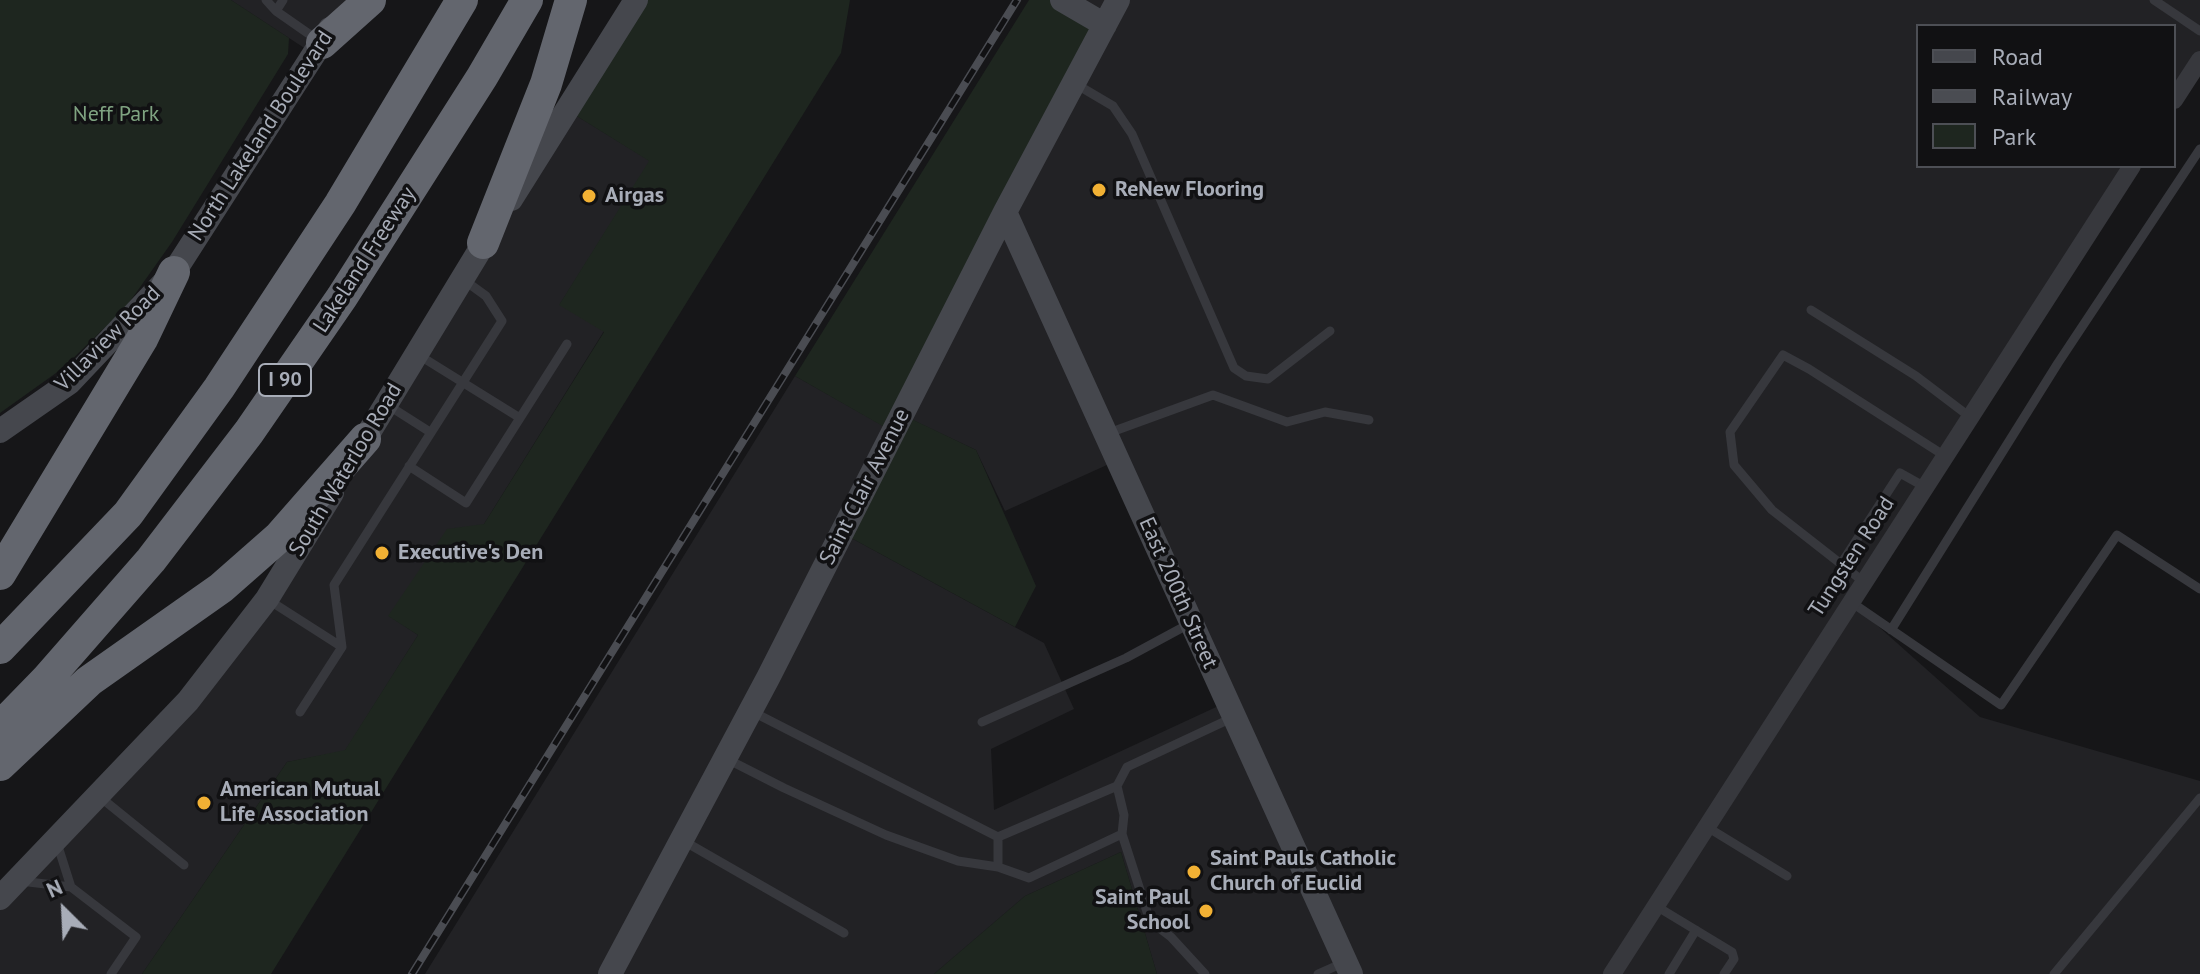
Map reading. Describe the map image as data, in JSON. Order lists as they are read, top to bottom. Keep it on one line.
{"streets":{"highway":["Lakeland Freeway","I 90"],"street":["North Lakeland Boulevard","Villaview Road","South Waterloo Road","Saint Clair Avenue","Tungsten Road","East 200th Street"]},"crossings":[["North Lakeland Boulevard","Villaview Road"],["Saint Clair Avenue","East 200th Street"]],"parks":["Neff Park"],"places":["ReNew Flooring","Airgas","Executive's Den","American Mutual Life Association","Saint Pauls Catholic Church of Euclid","Saint Paul School"],"legend":["Road","Railway","Park"],"north":"top left"}
